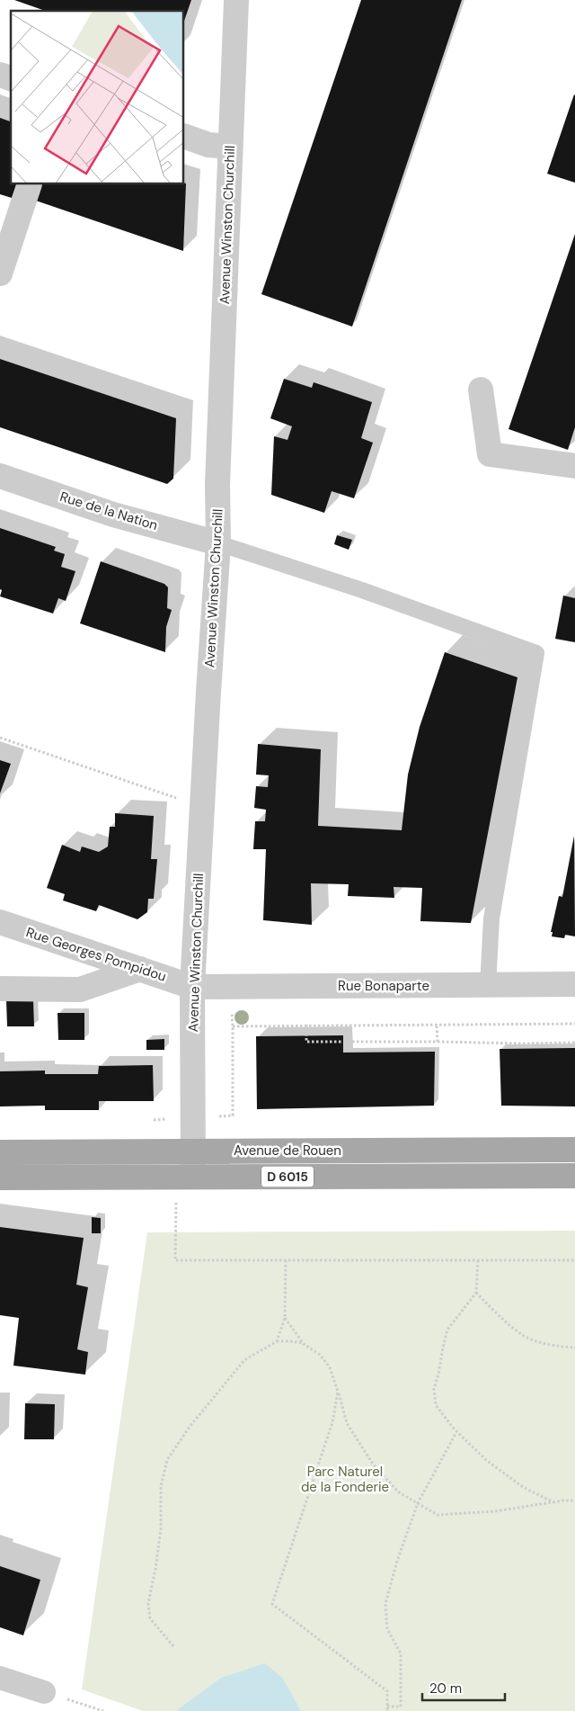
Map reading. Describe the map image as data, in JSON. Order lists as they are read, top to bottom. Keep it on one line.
{"streets":{"main road":["Avenue de Rouen","D 6015"],"street":["Avenue Winston Churchill","Rue de la Nation","Rue Georges Pompidou","Rue Bonaparte"]},"crossings":[["Avenue Winston Churchill","Rue de la Nation"],["Avenue Winston Churchill","Rue Georges Pompidou"],["Avenue Winston Churchill","Rue Bonaparte"],["Avenue Winston Churchill","Avenue de Rouen"],["Rue Georges Pompidou","Rue Bonaparte"]],"parks":["Parc Naturel de la Fonderie"],"scale_bar":"20 m"}
